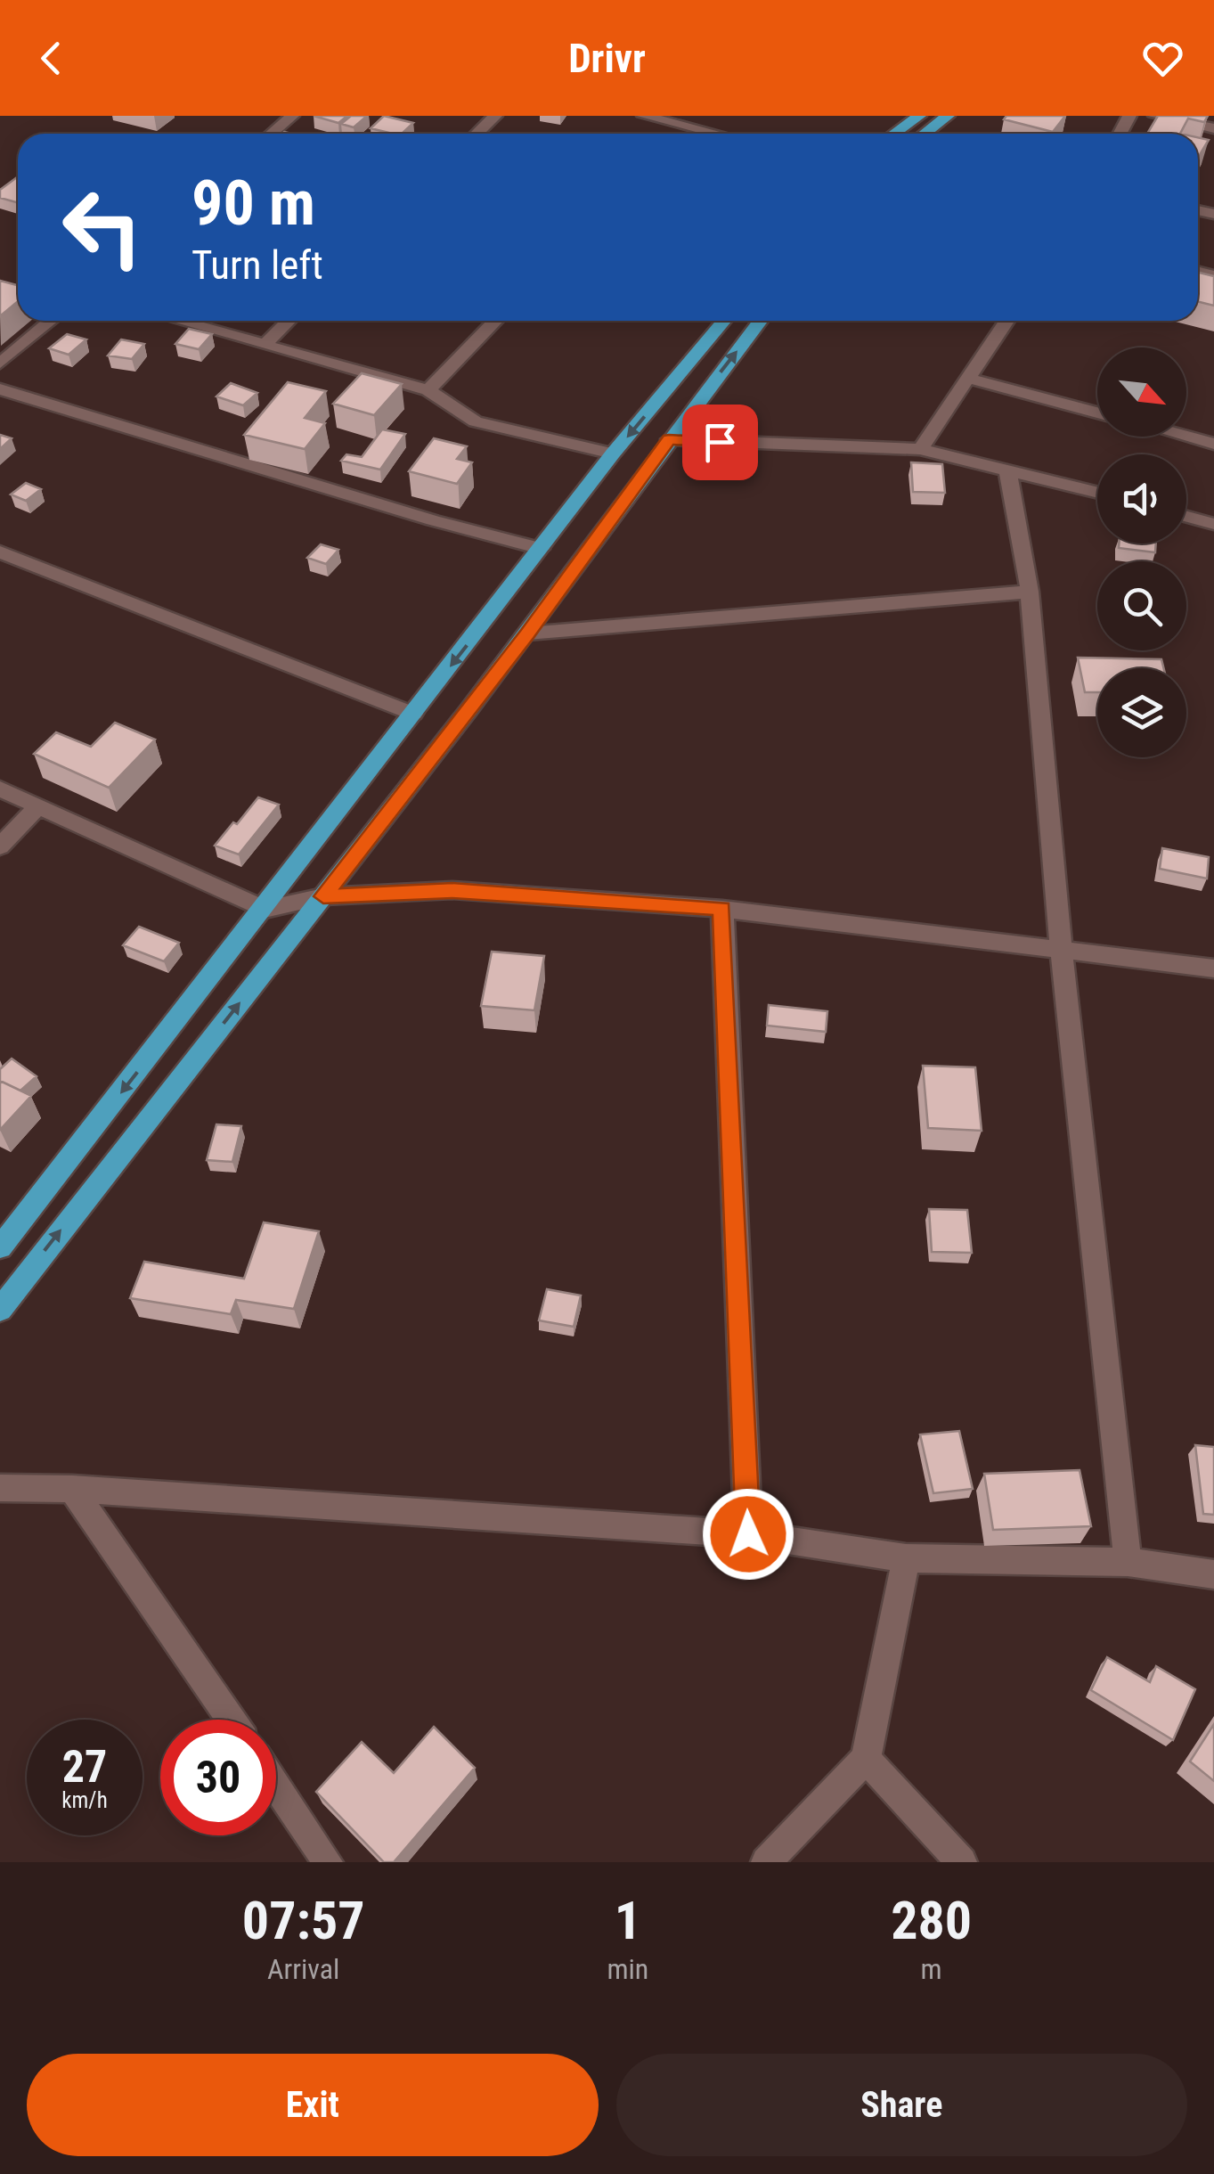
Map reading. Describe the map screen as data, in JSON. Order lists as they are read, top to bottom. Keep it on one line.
{"north":"bottom right","page":{"header":"Drivr","turn":["90 m","Turn left"],"speed":"27 km/h","limit":"30","eta":["07:57","Arrival","1","min","280","m"],"buttons":["Exit","Share"]}}
